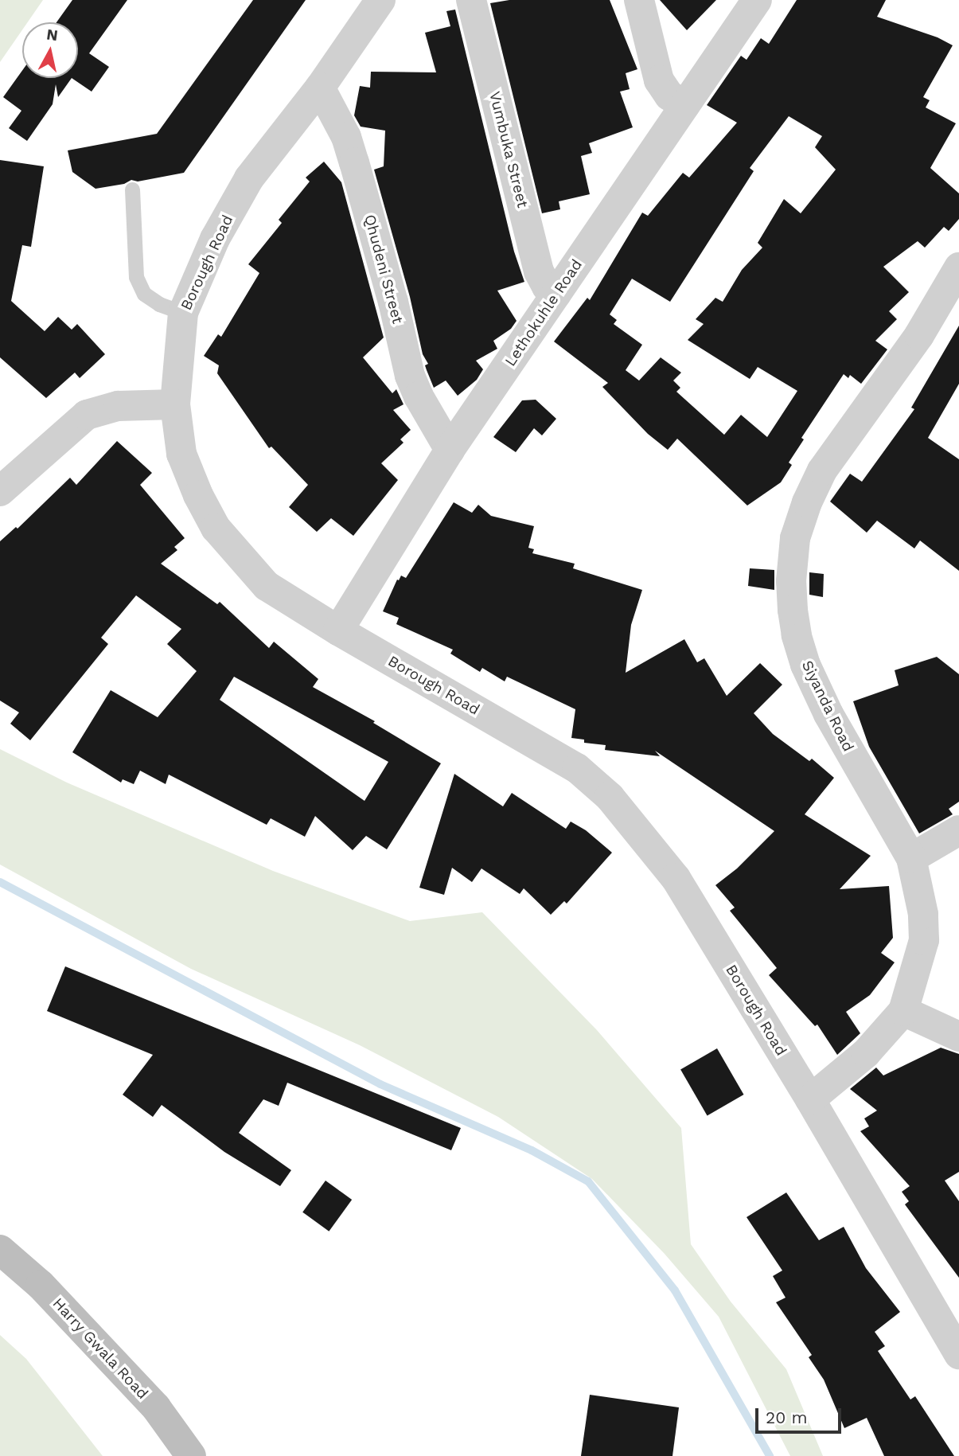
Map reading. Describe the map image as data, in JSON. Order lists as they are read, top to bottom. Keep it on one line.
{"streets":{"main road":["Harry Gwala Road"],"street":["Vumbuka Street","Borough Road","Qhudeni Street","Lethokuhle Road","Siyanda Road"]},"crossings":[["Vumbuka Street","Lethokuhle Road"],["Borough Road","Qhudeni Street"],["Borough Road","Lethokuhle Road"],["Borough Road","Siyanda Road"],["Qhudeni Street","Lethokuhle Road"]],"scale_bar":"20 m","north":"top"}
